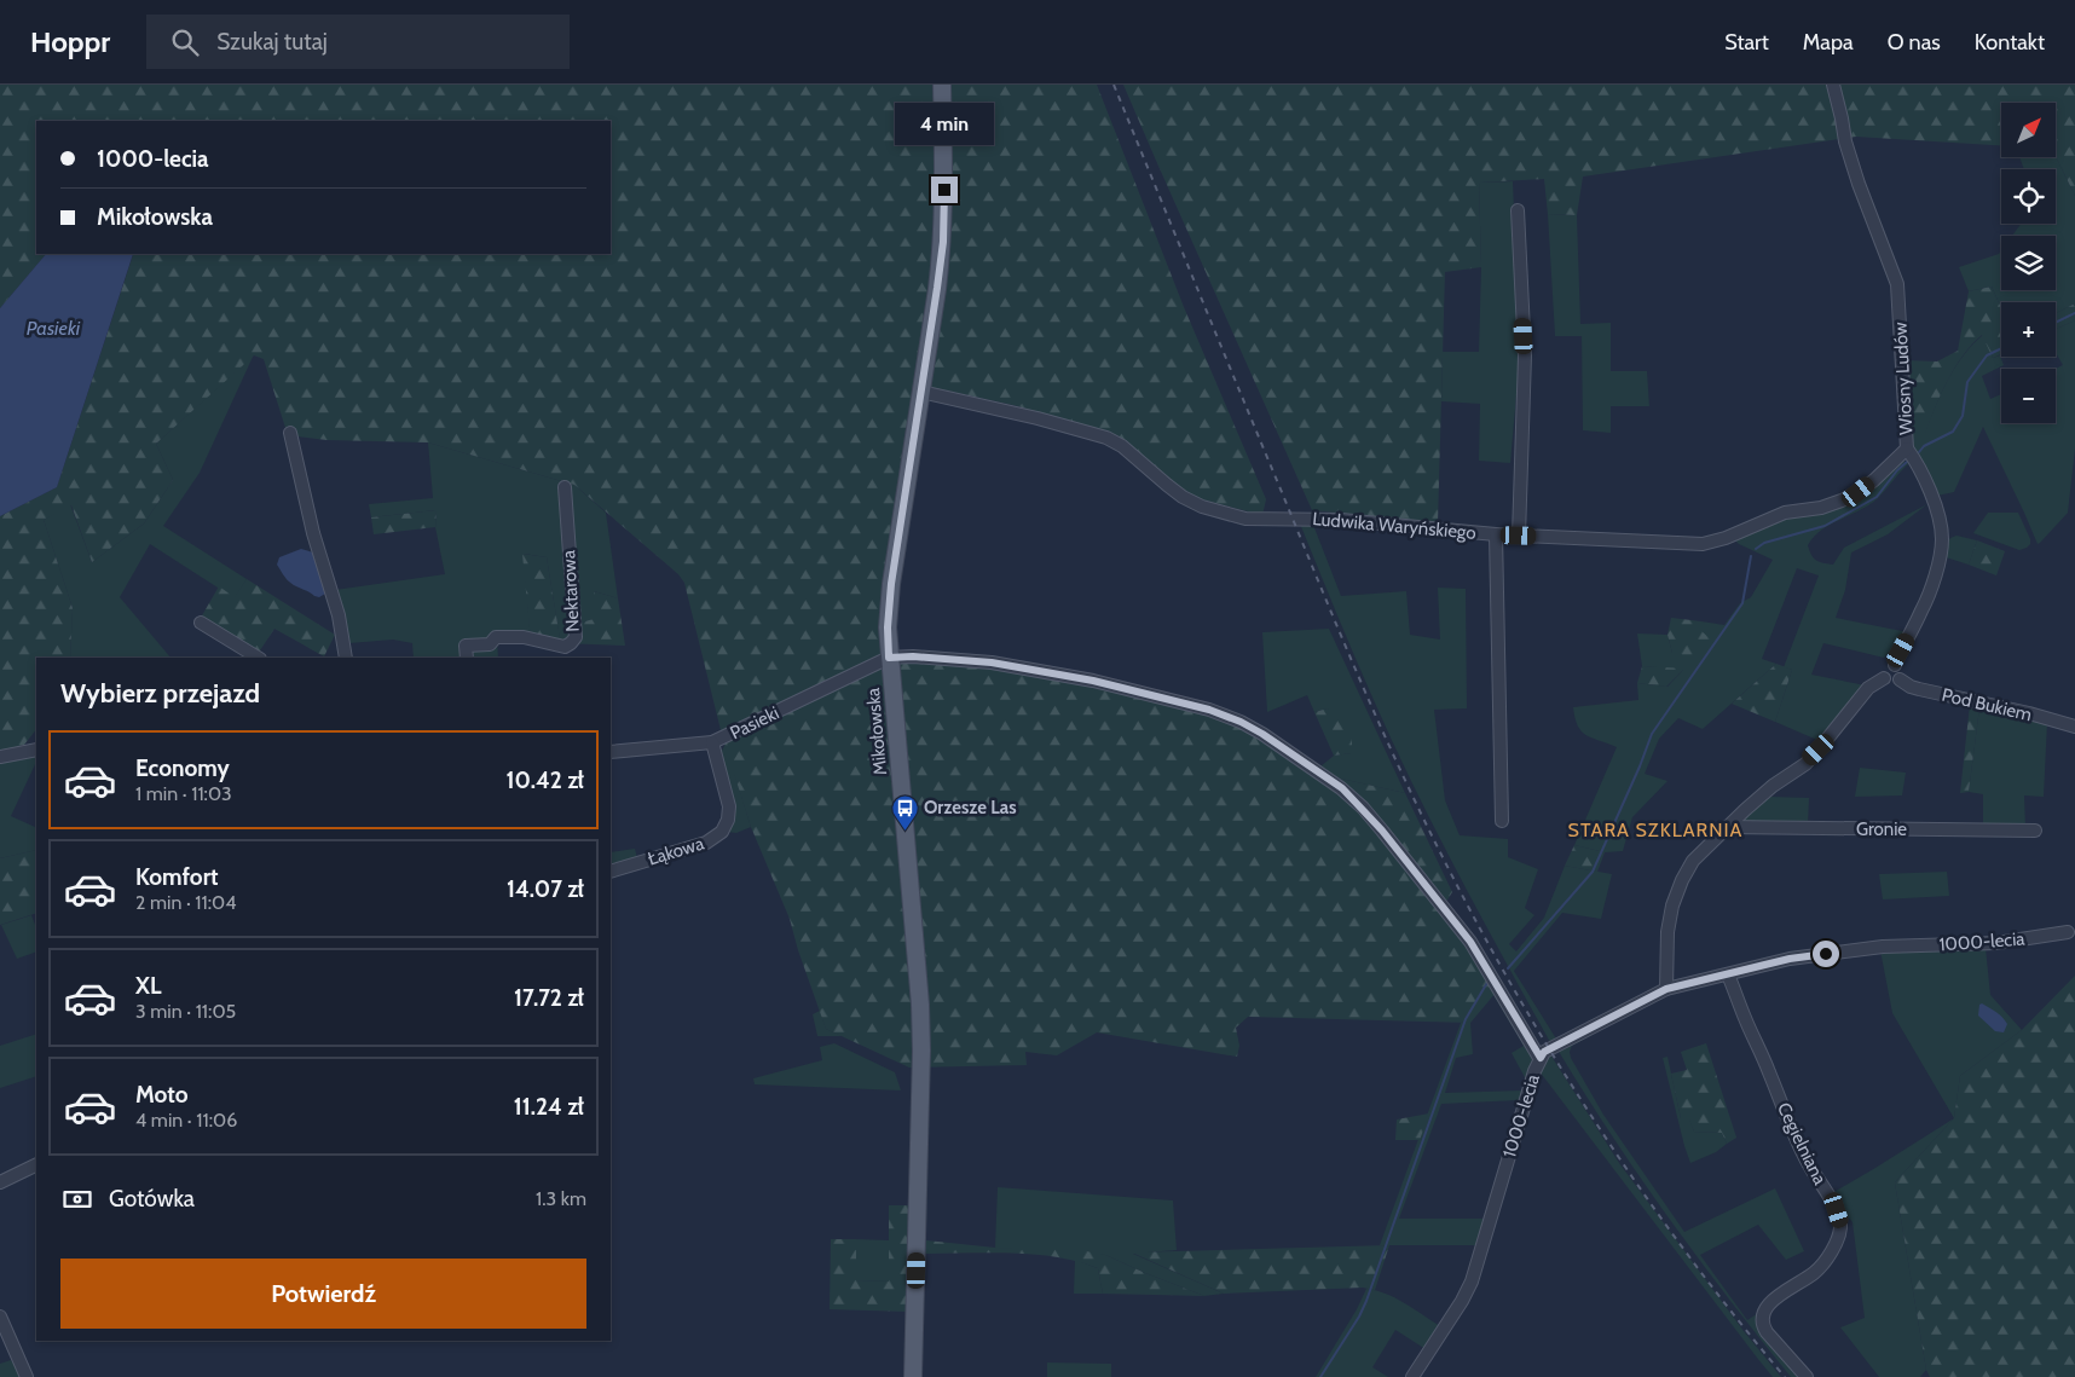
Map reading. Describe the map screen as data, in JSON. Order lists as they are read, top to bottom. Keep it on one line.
{"streets":{"main road":["Mikołowska"],"street":["Wiosny Ludów","Ludwika Waryńskiego","Nektarowa","Pod Bukiem","Pasieki","Gronie","Łąkowa","1000-lecia","Cegielniana"]},"crossings":[["Wiosny Ludów","Ludwika Waryńskiego"],["Wiosny Ludów","Pod Bukiem"],["Ludwika Waryńskiego","Mikołowska"],["Pasieki","Mikołowska"],["Pasieki","Łąkowa"],["1000-lecia","Cegielniana"]],"districts":["STARA SZKLARNIA"],"water":["Pasieki"],"places":{"bus stop":["Orzesze Las"]},"north":"top right","page":{"header":"Hoppr","search":"Szukaj tutaj","nav":["Start","Mapa","O nas","Kontakt"],"map_buttons":["+","−"],"bubble":"4 min","banner":["1000-lecia","Mikołowska"],"heading":"Wybierz przejazd","list":[{"name":"Economy","note":"1 min · 11:03","value":"10.42 zł"},{"name":"Komfort","note":"2 min · 11:04","value":"14.07 zł"},{"name":"XL","note":"3 min · 11:05","value":"17.72 zł"},{"name":"Moto","note":"4 min · 11:06","value":"11.24 zł"}],"pay":["Gotówka","1.3 km"],"buttons":"Potwierdź"}}
